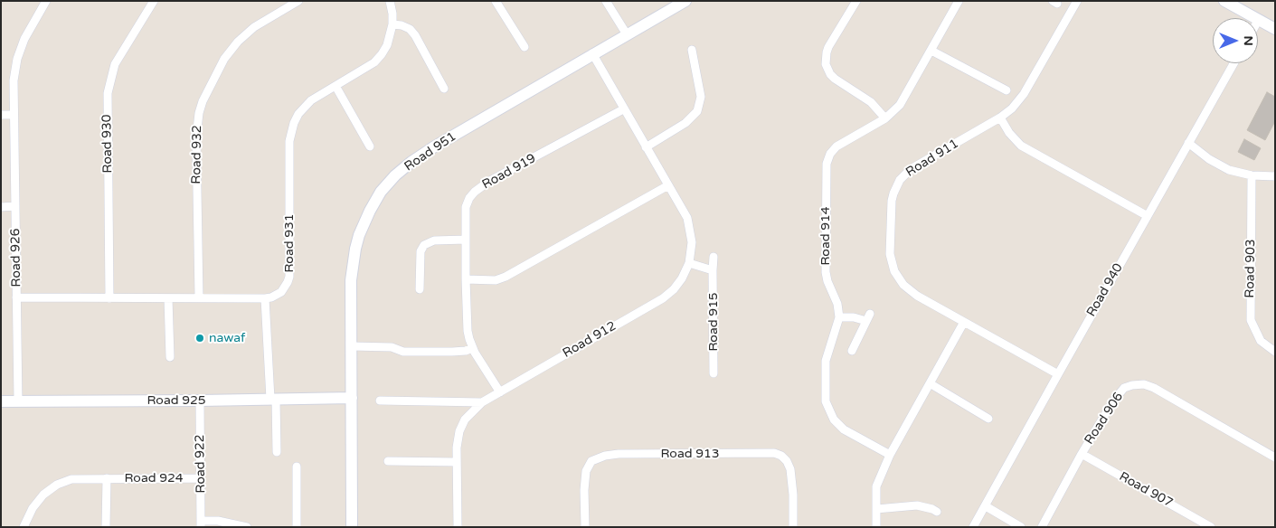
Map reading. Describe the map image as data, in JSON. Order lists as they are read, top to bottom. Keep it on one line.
{"streets":{"street":["Road 930","Road 951","Road 932","Road 911","Road 919","Road 914","Road 931","Road 926","Road 903","Road 940","Road 915","Road 912","Road 925","Road 906","Road 913","Road 922","Road 924","Road 907"]},"crossings":[["Road 930","Road 931"],["Road 951","Road 912"],["Road 951","Road 925"],["Road 932","Road 931"],["Road 911","Road 940"],["Road 919","Road 912"],["Road 931","Road 926"],["Road 926","Road 925"],["Road 925","Road 922"],["Road 906","Road 907"],["Road 922","Road 924"]],"places":["nawaf"],"north":"right"}
